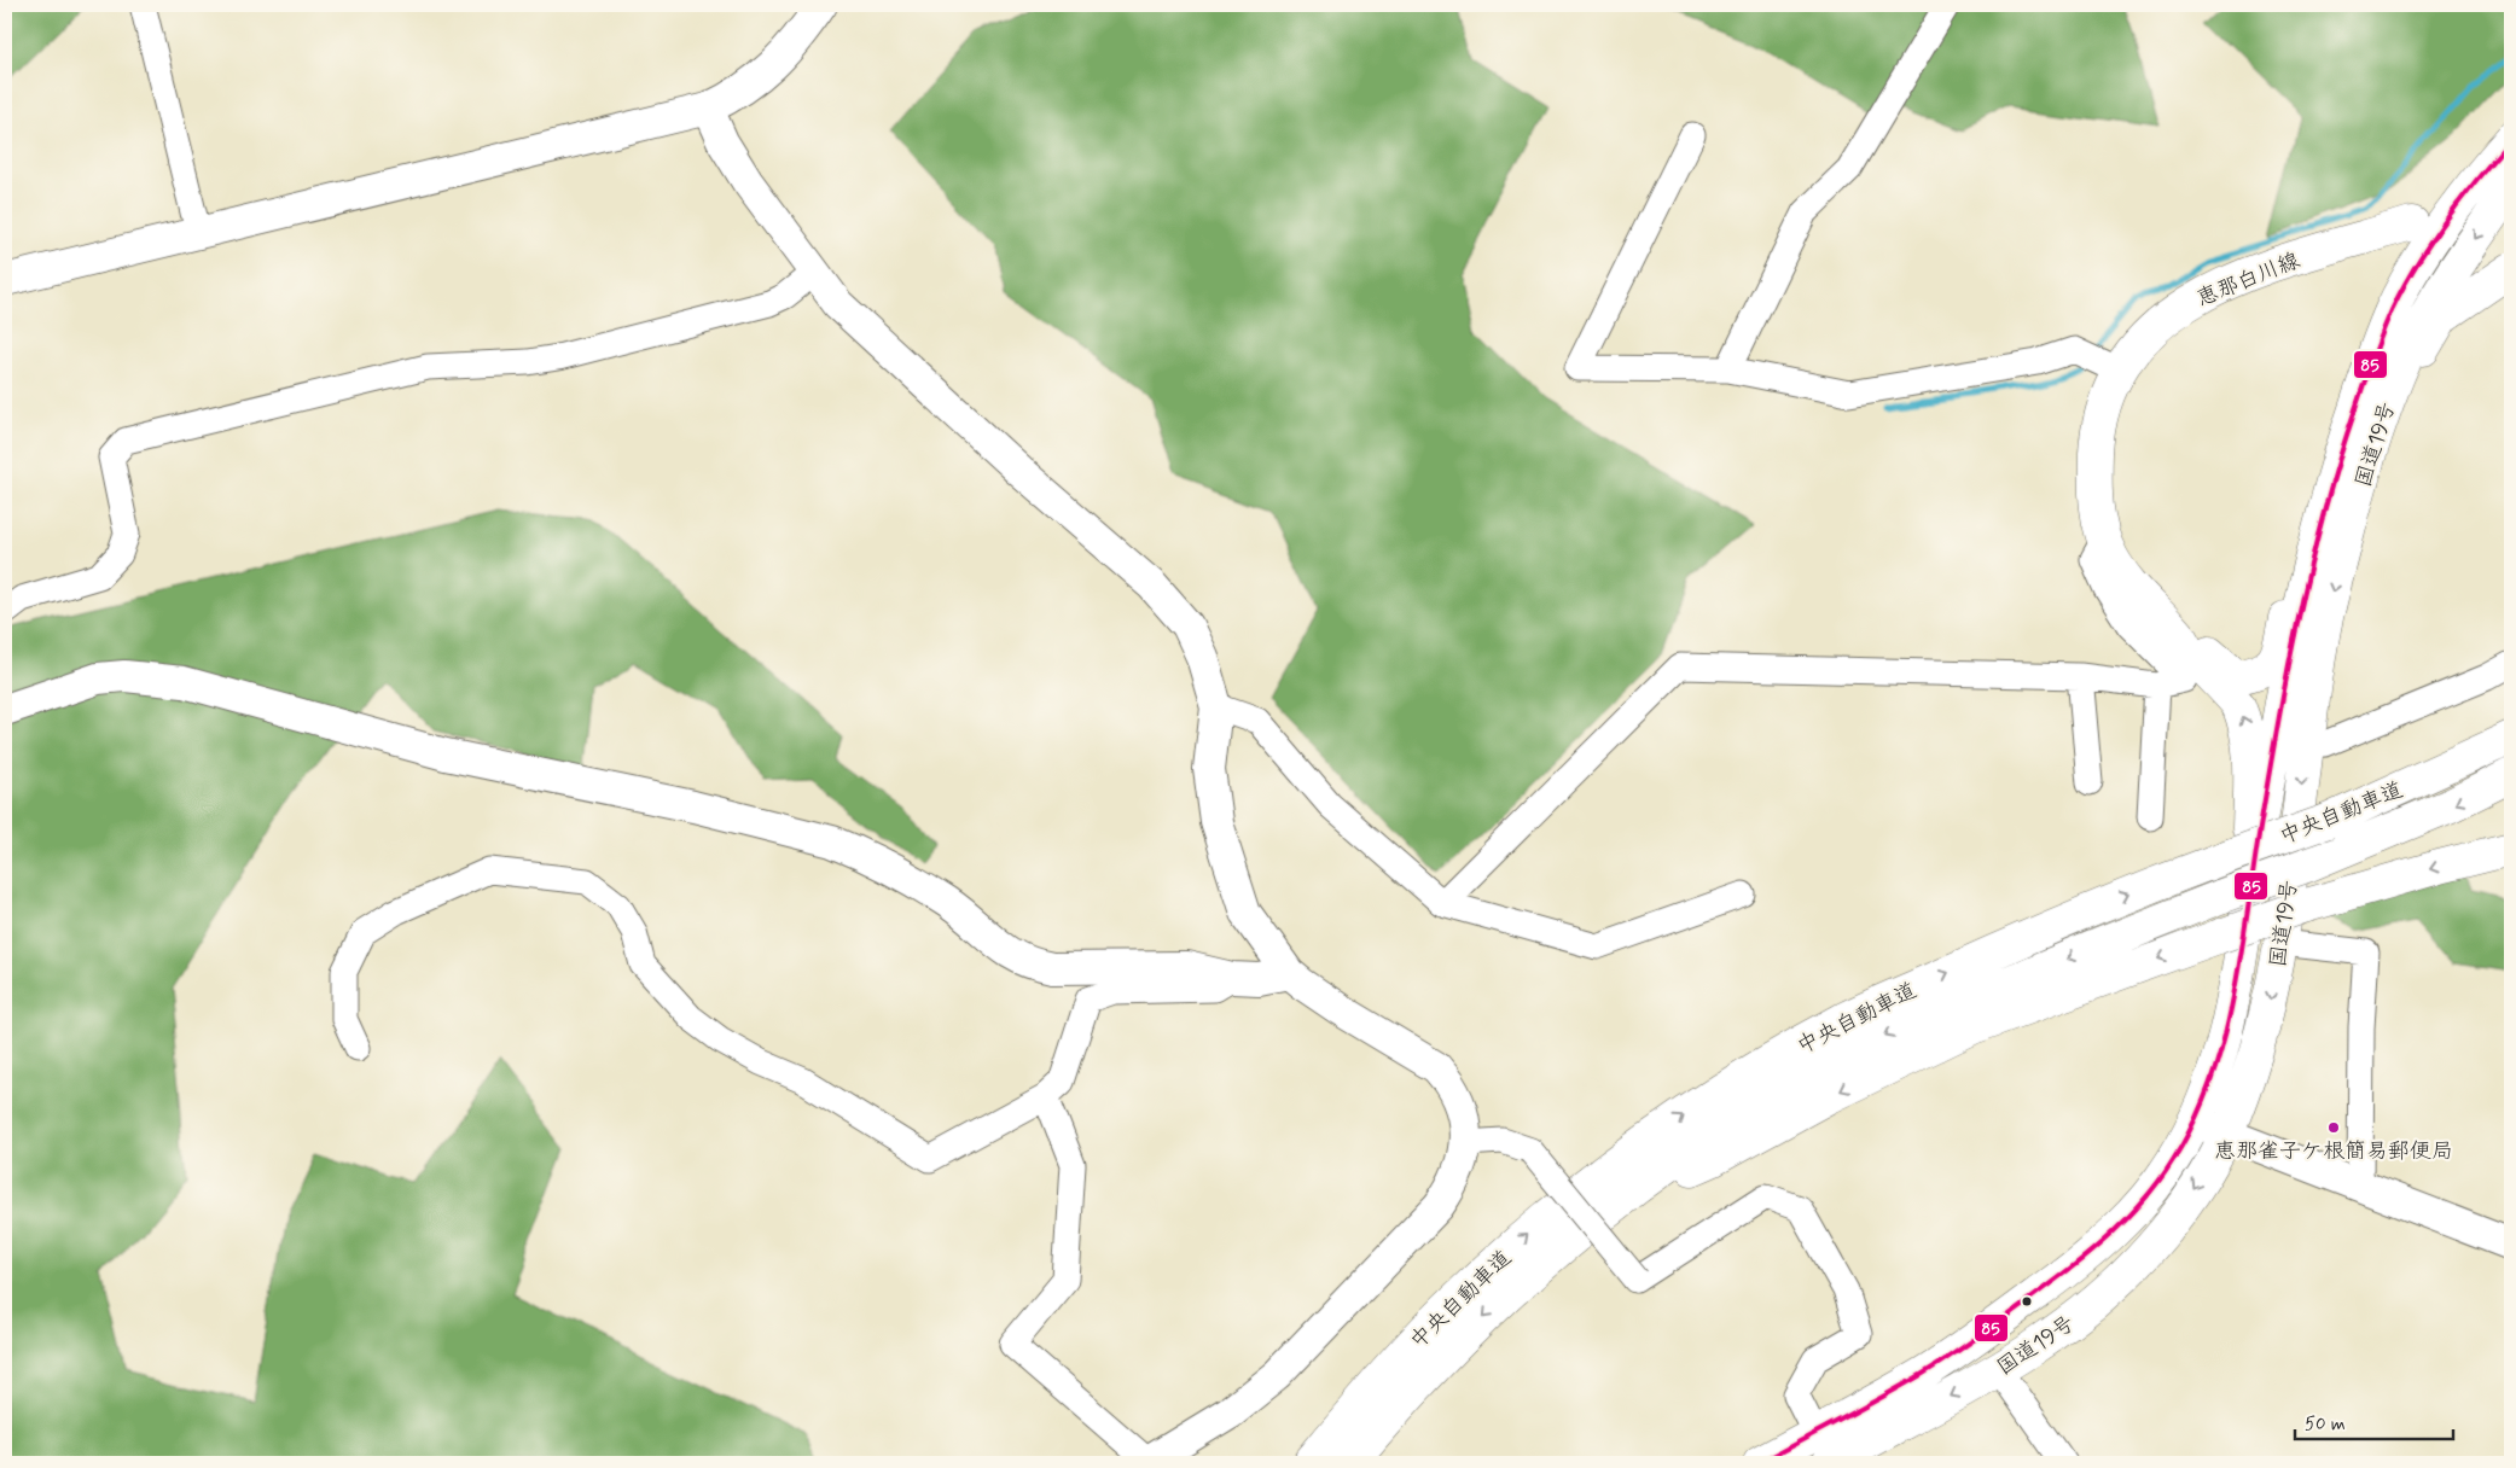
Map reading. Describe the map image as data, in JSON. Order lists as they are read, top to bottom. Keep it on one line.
{"streets":{"main road":["恵那白川線","国道19号","中央自動車道"]},"crossings":[["恵那白川線","国道19号"]],"places":["恵那雀子ケ根簡易郵便局"],"lines":["transit line 85"],"scale_bar":"50 m"}
